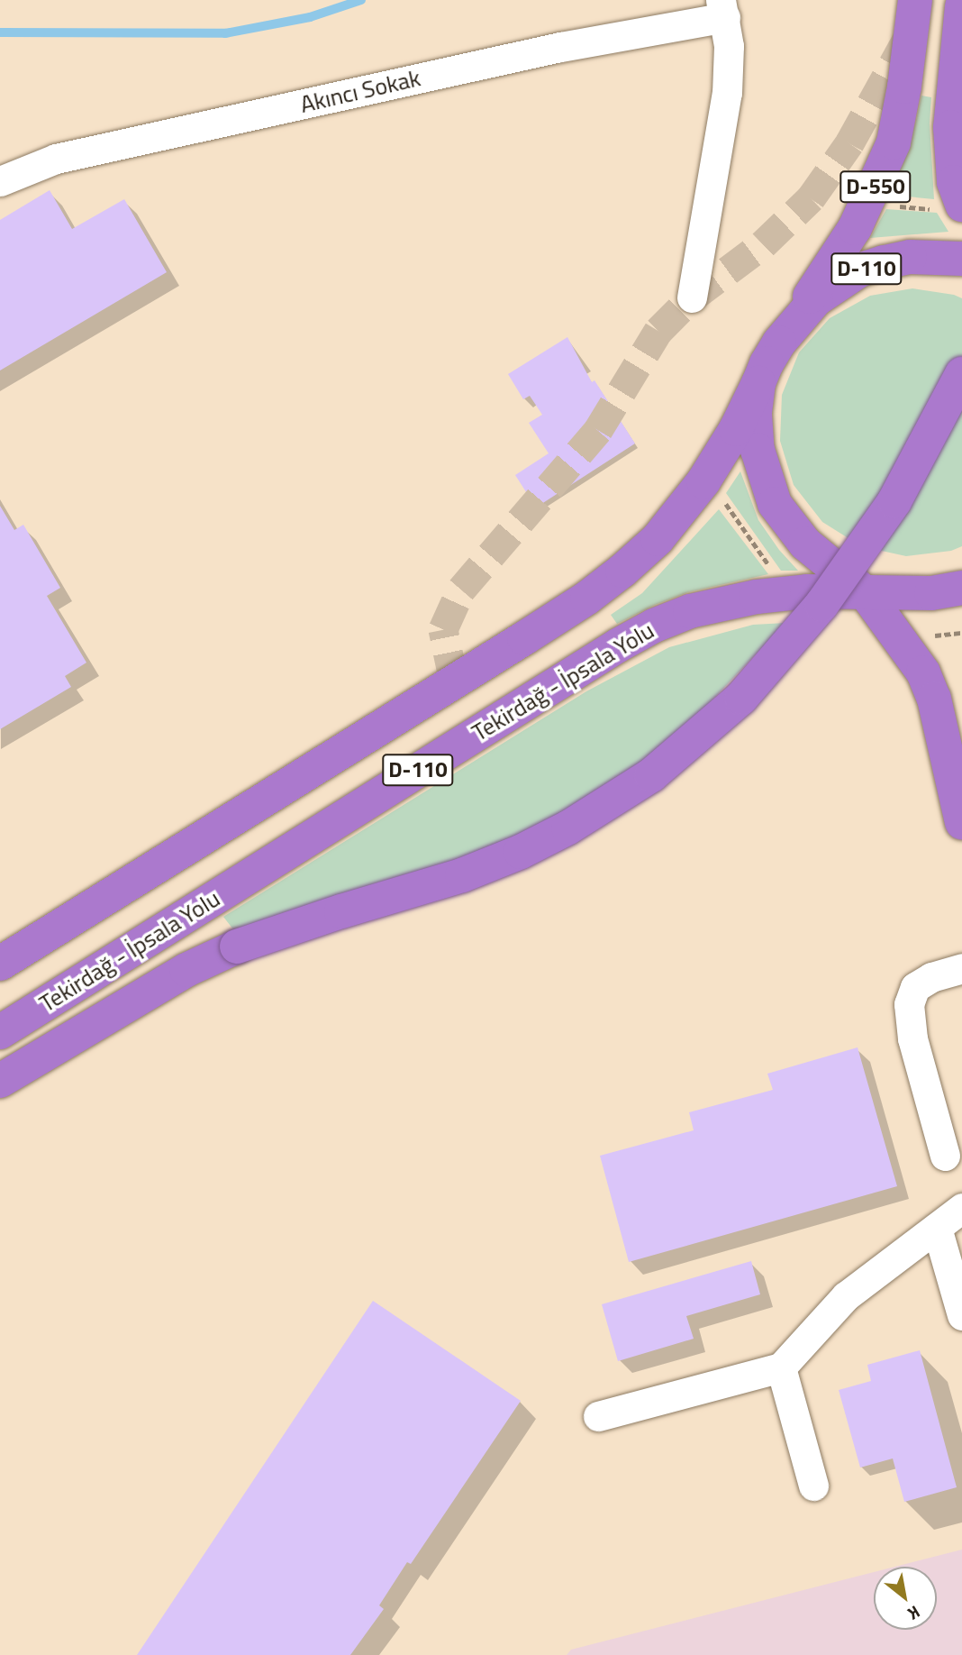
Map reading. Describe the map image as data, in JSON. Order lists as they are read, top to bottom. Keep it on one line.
{"streets":{"highway":["D-550","D-110","Tekirdağ - İpsala Yolu"],"street":["Akıncı Sokak"]},"crossings":[["D-550","D-110"],["D-110","Tekirdağ - İpsala Yolu"]],"north":"bottom right"}
